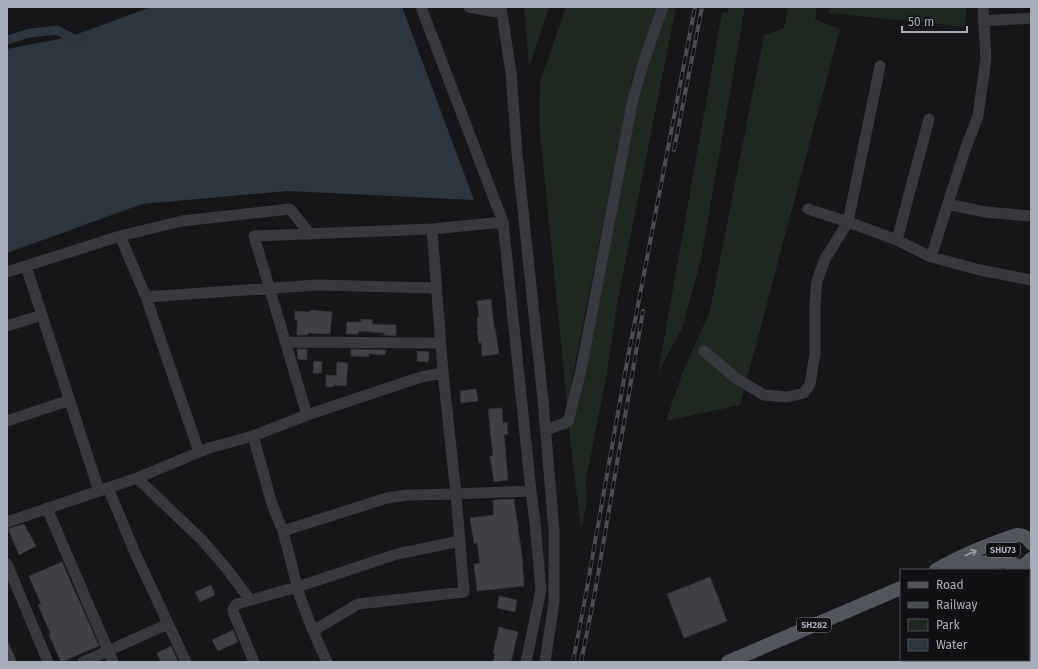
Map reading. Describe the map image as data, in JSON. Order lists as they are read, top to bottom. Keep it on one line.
{"streets":{"main road":["SHU73","SH282"]},"legend":["Road","Railway","Park","Water"],"scale_bar":"50 m"}
